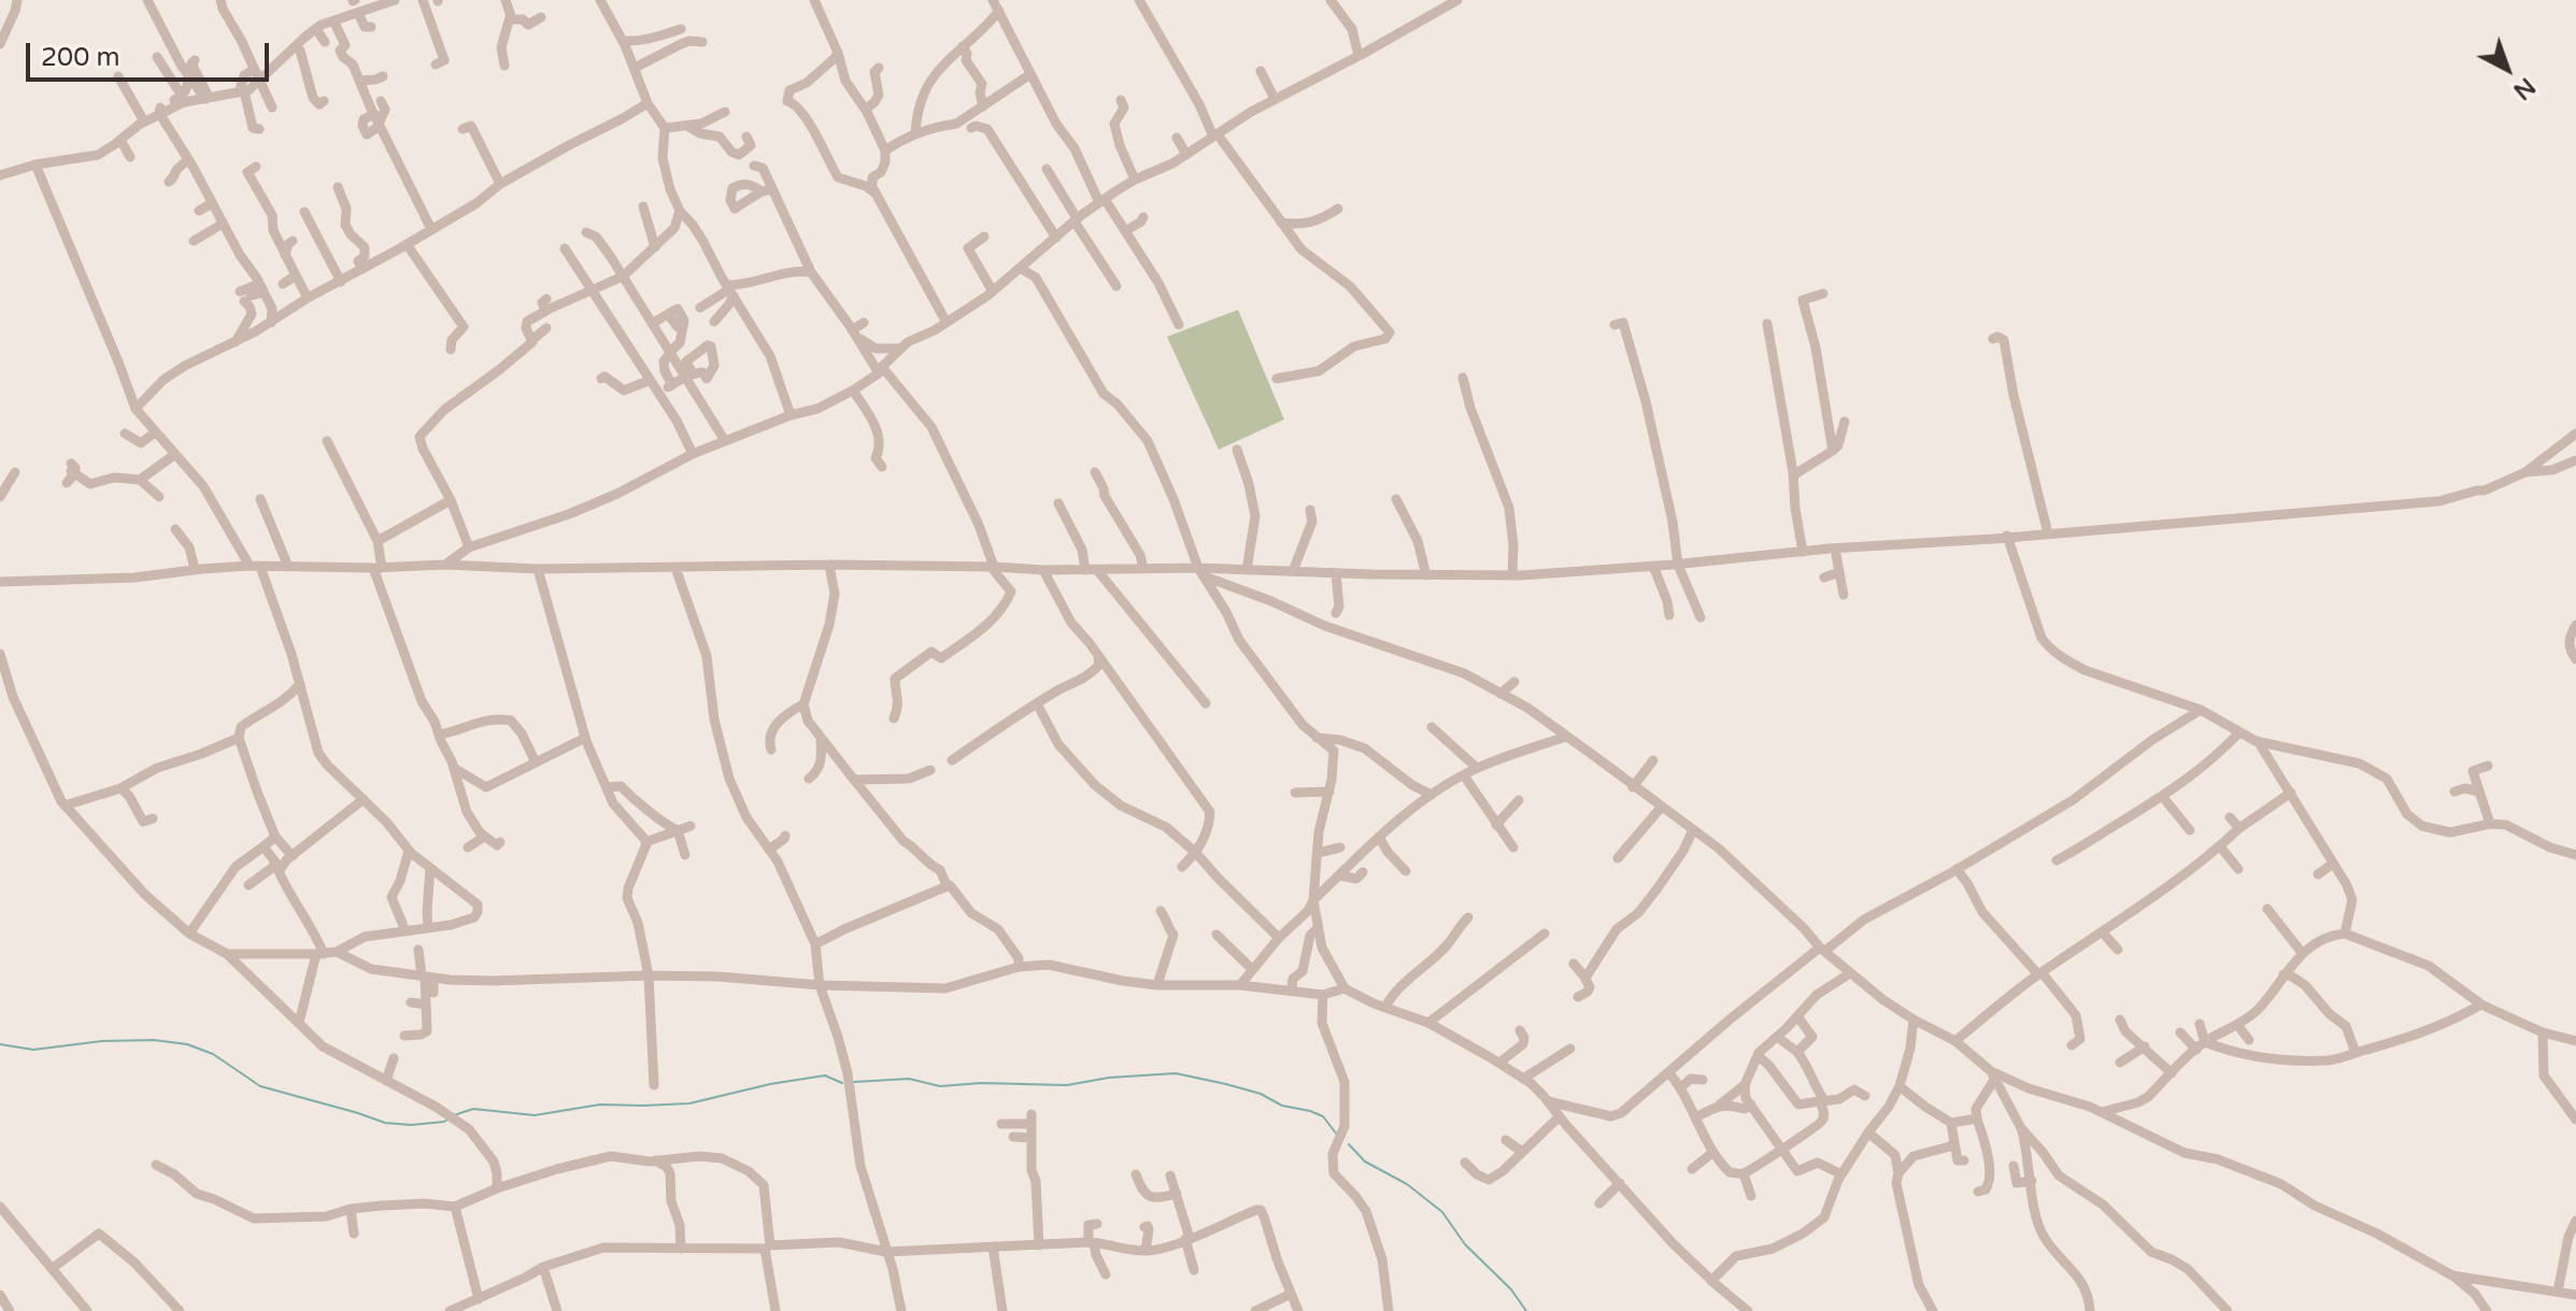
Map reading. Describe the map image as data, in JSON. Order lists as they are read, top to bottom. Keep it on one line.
{"scale_bar":"200 m","north":"bottom right"}
